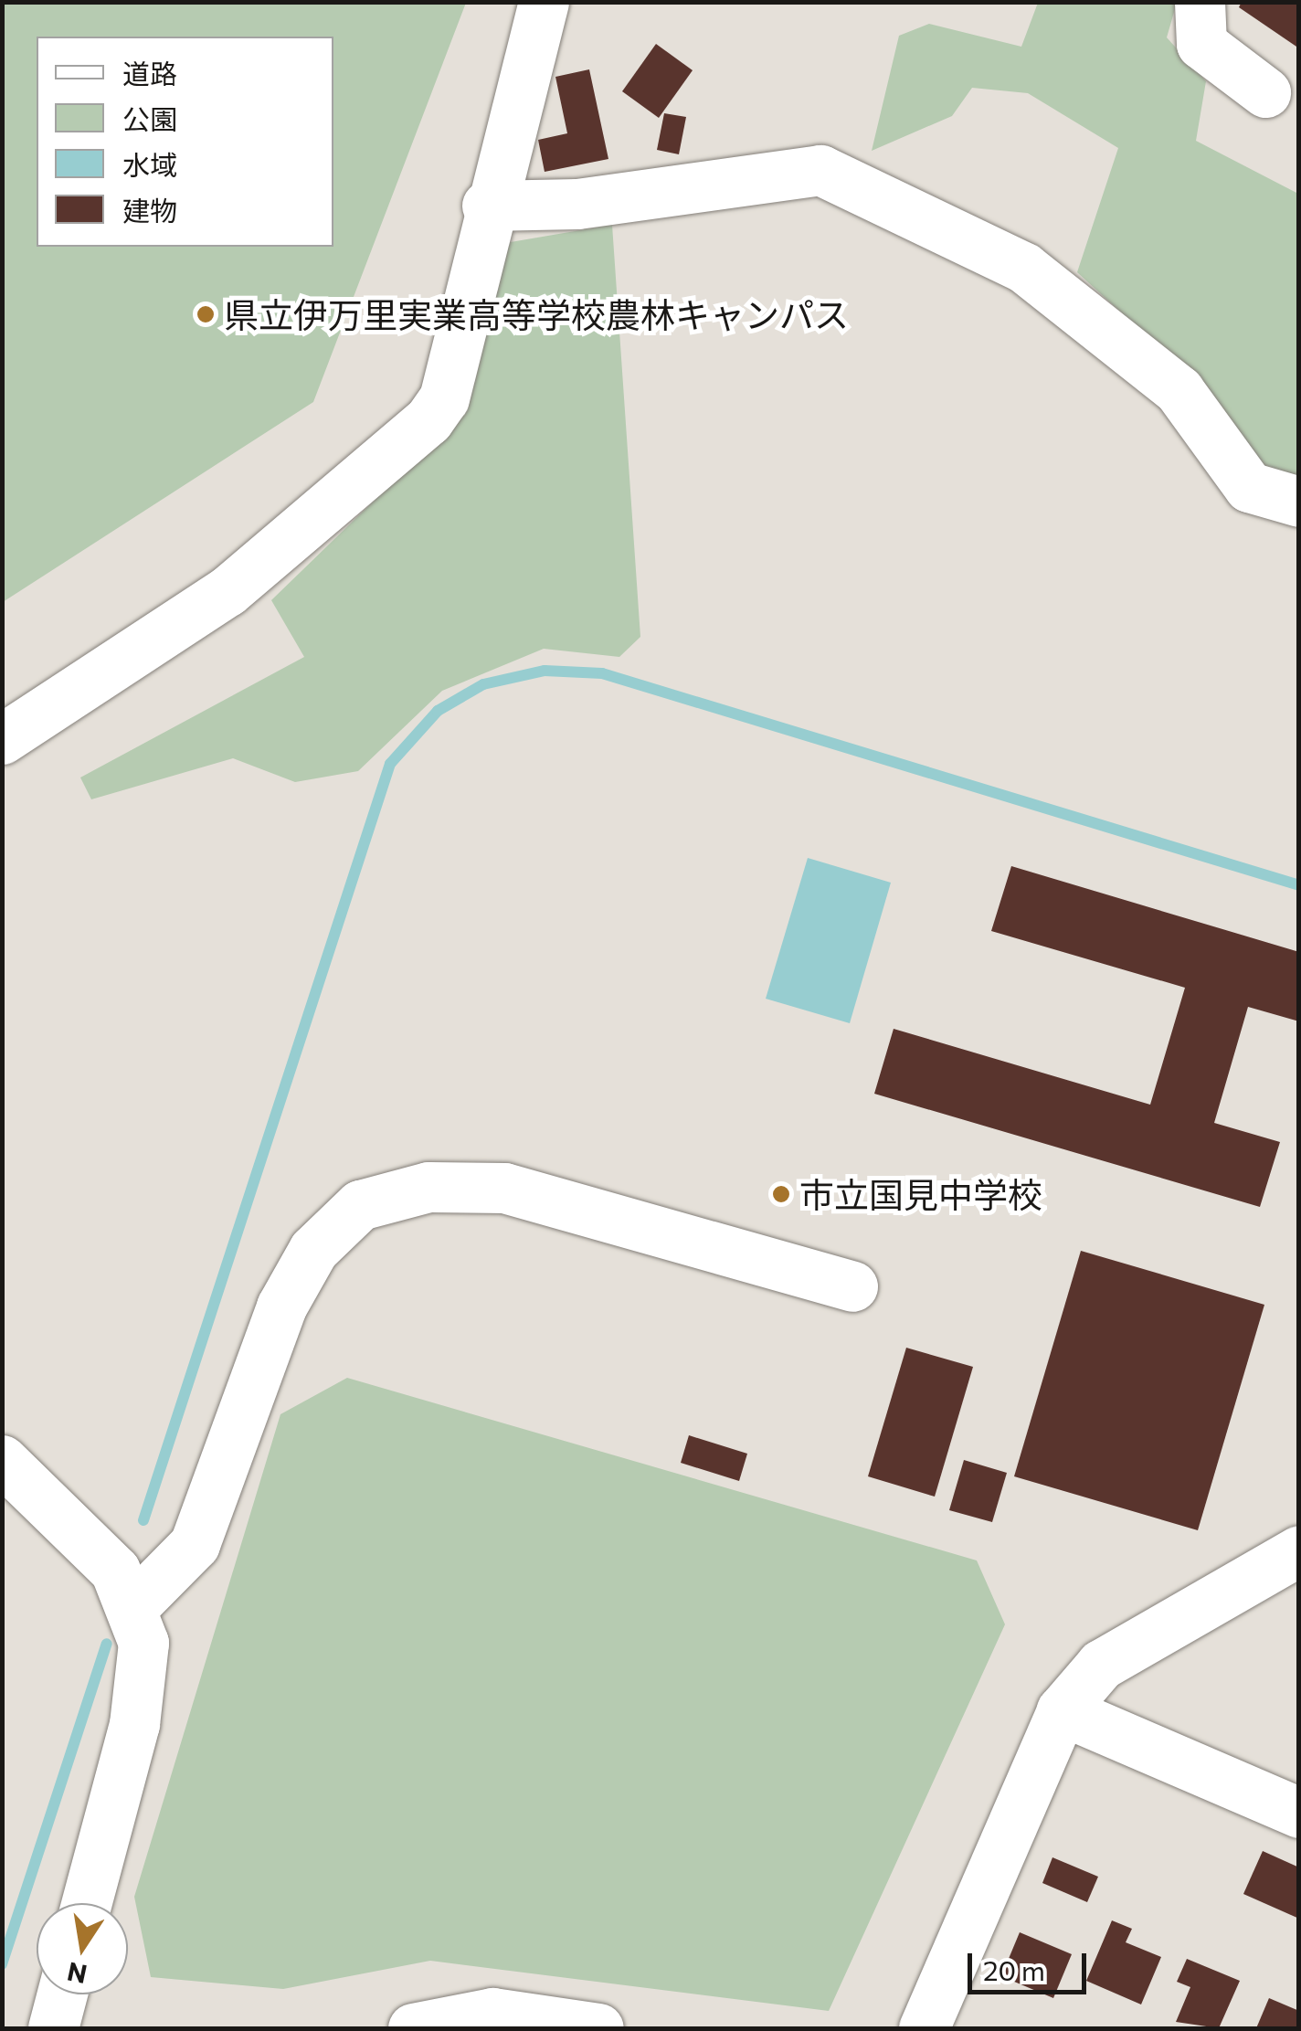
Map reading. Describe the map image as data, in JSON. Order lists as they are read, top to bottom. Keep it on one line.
{"places":["県立伊万里実業高等学校農林キャンパス","市立国見中学校"],"legend":["道路","公園","水域","建物"],"scale_bar":"20 m","north":"bottom"}
